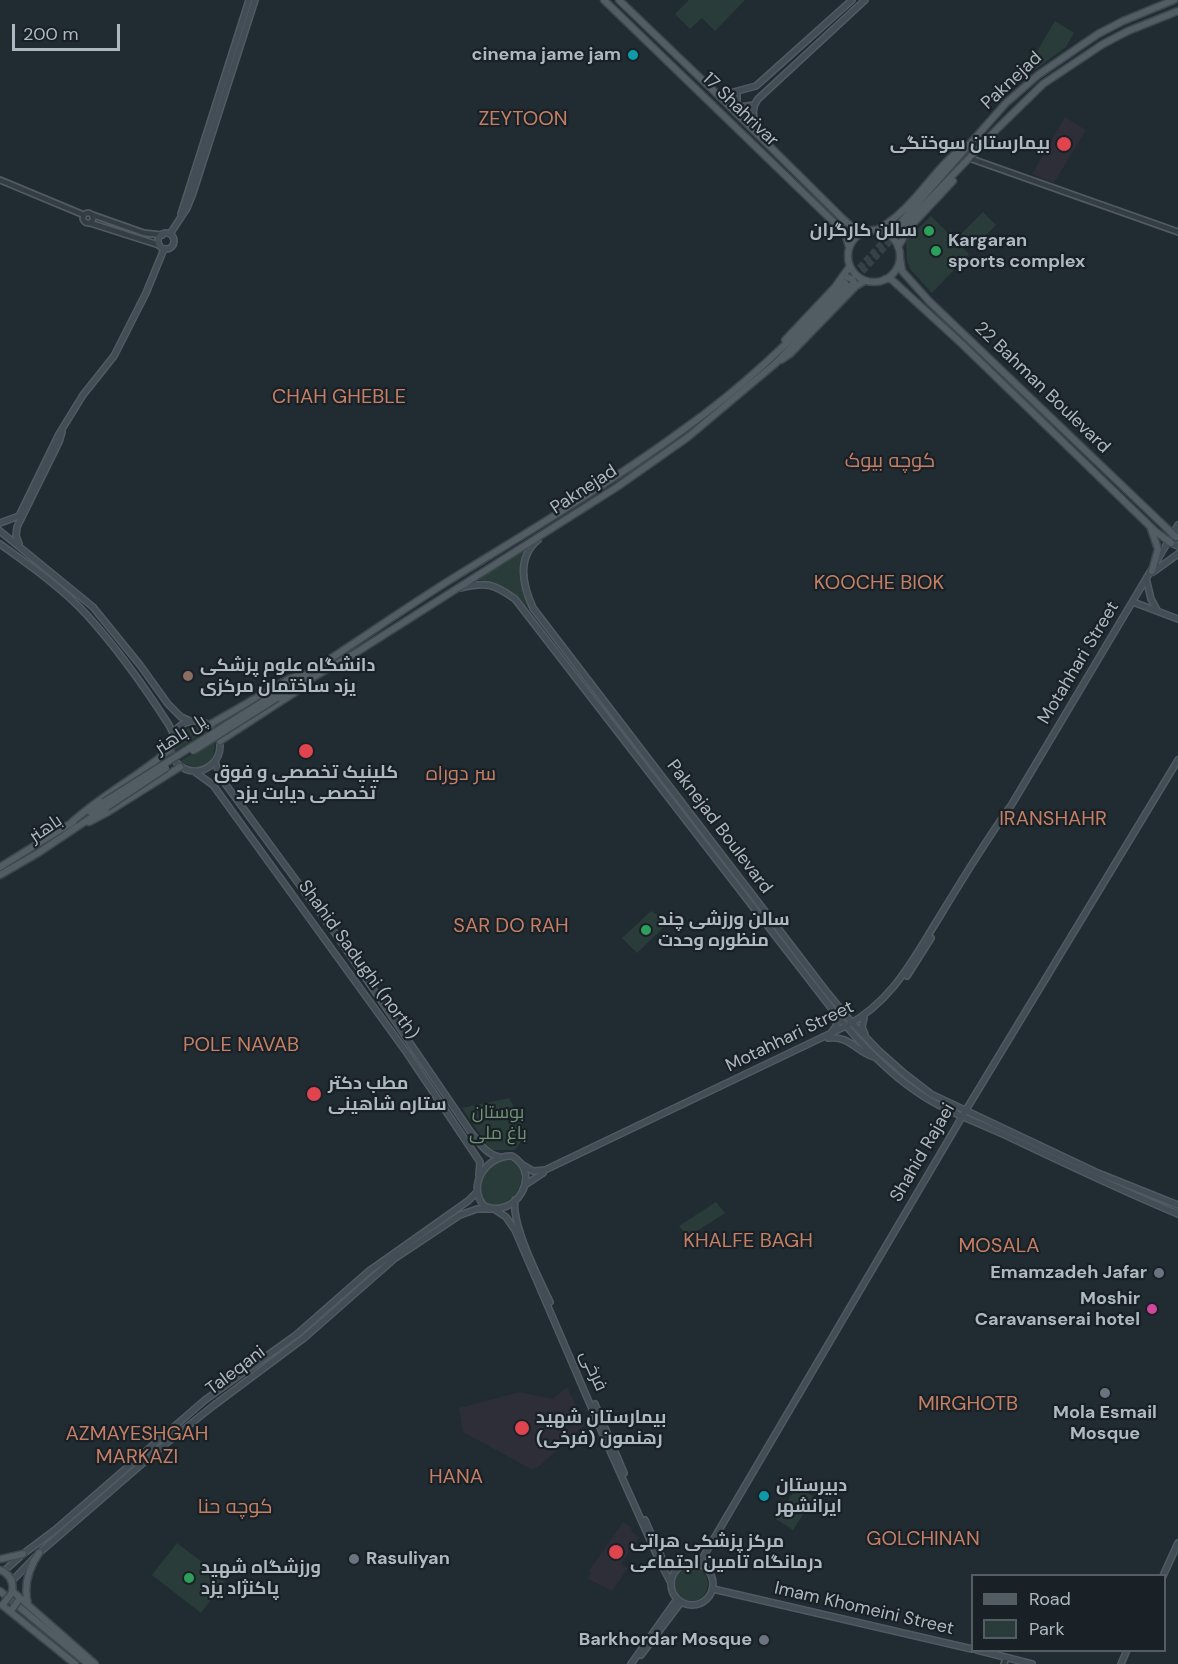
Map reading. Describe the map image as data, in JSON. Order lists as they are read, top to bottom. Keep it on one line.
{"streets":{"main road":["Paknejad","17 Shahrivar","22 Bahman Boulevard","Motahhari Street","پل باهنر","Paknejad Boulevard","باهنر","Shahid Sadughi (north)","Shahid Rajaei","Taleqani","فرخی","Imam Khomeini Street"]},"crossings":[["Paknejad","پل باهنر"],["Paknejad","Paknejad Boulevard"],["17 Shahrivar","22 Bahman Boulevard"],["22 Bahman Boulevard","Motahhari Street"],["Motahhari Street","Paknejad Boulevard"],["Motahhari Street","Shahid Sadughi (north)"],["Motahhari Street","Taleqani"],["Motahhari Street","فرخی"],["پل باهنر","باهنر"],["Paknejad Boulevard","Shahid Rajaei"],["Shahid Sadughi (north)","Taleqani"],["Shahid Sadughi (north)","فرخی"],["Shahid Rajaei","فرخی"],["Shahid Rajaei","Imam Khomeini Street"],["Taleqani","فرخی"],["فرخی","Imam Khomeini Street"]],"districts":["ZEYTOON","CHAH GHEBLE","کوچه بیوک","KOOCHE BIOK","سر دوراه","IRANSHAHR","SAR DO RAH","POLE NAVAB","KHALFE BAGH","MOSALA","MIRGHOTB","AZMAYESHGAH MARKAZI","HANA","کوچه حنا","GOLCHINAN"],"parks":["بوستان باغ ملی"],"places":["cinema jame jam","بیمارستان سوختگی","سالن کارگران","Kargaran sports complex","دانشگاه علوم پزشکی یزد ساختمان مرکزی","کلینیک تخصصی و فوق تخصصی دیابت یزد","سالن ورزشی چند منظوره وحدت","مطب دکتر ستاره شاهینی","Emamzadeh Jafar","Moshir Caravanserai hotel","Mola Esmail Mosque","بیمارستان شهید رهنمون (فرخی)","دبیرستان ایرانشهر","مرکز پزشکی هراتی درمانگاه تامین اجتماعی","Rasuliyan","ورزشگاه شهید پاکنژاد یزد","Barkhordar Mosque"],"legend":["Road","Park"],"scale_bar":"200 m"}
